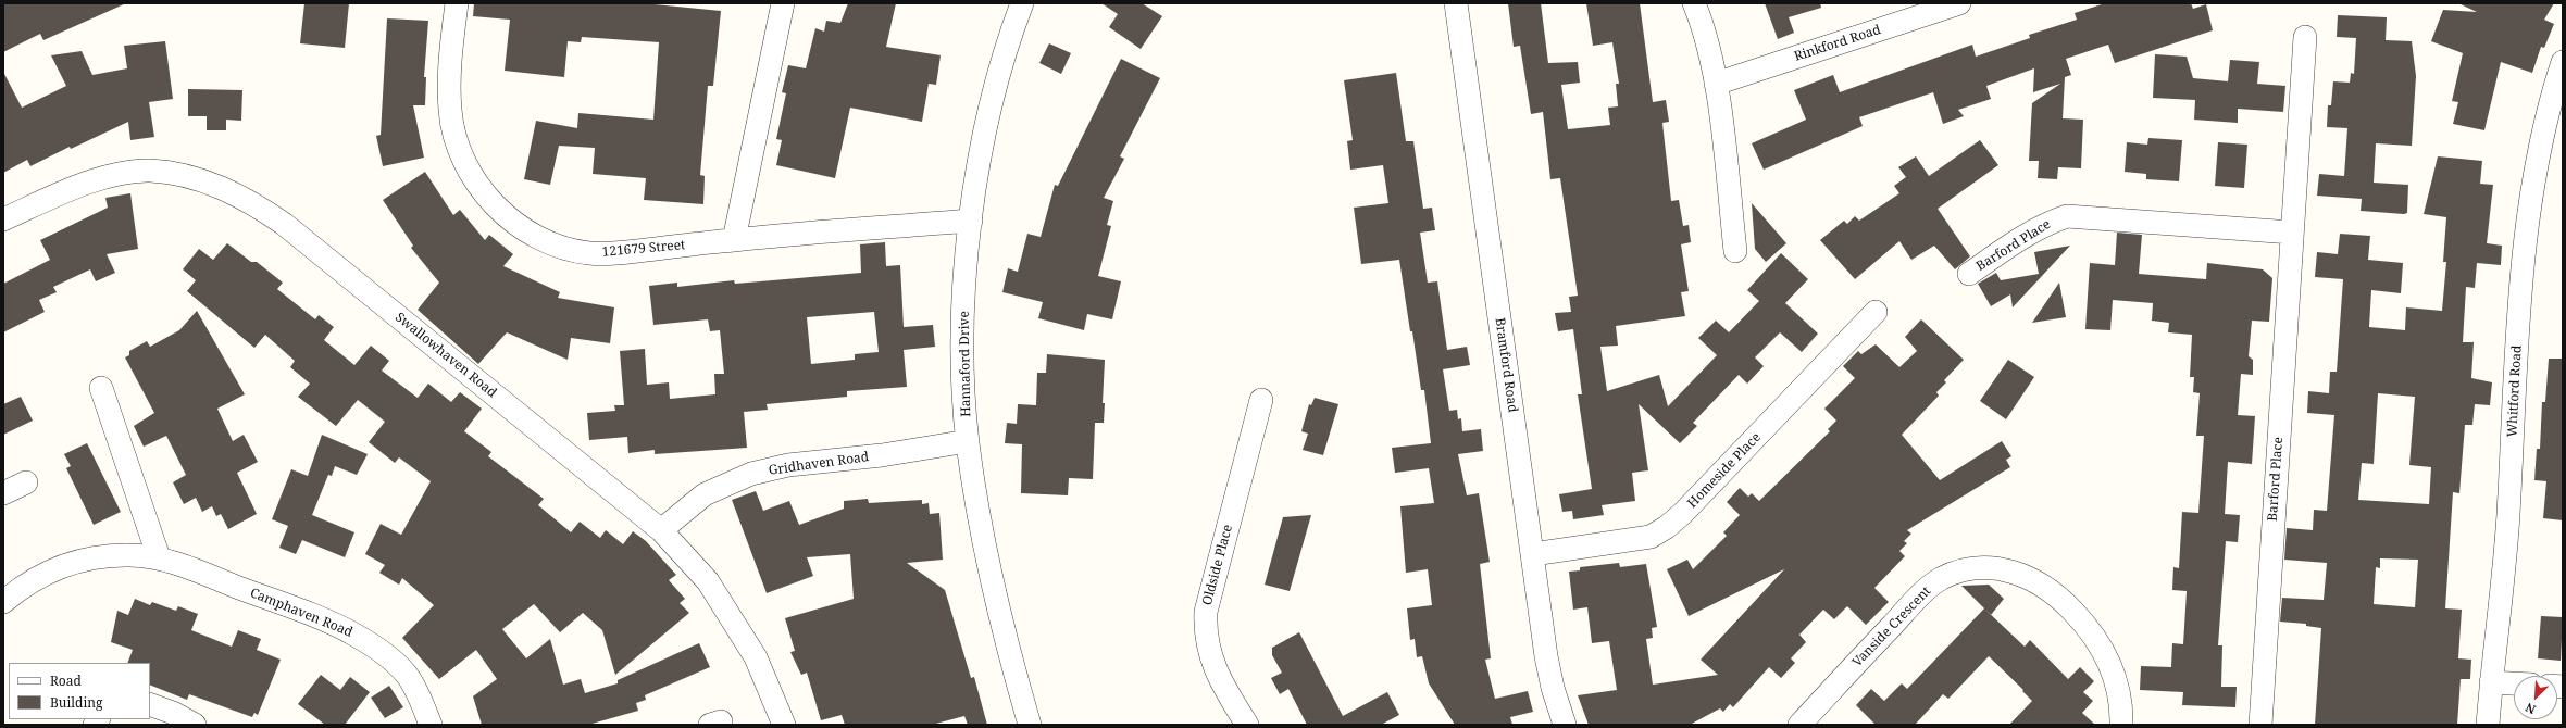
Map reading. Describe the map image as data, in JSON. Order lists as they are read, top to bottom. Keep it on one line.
{"streets":{"street":["Rinkford Road","Barford Place","121679 Street","Swallowhaven Road","Hannaford Drive","Bramford Road","Whitford Road","Gridhaven Road","Homeside Place","Oldside Place","Camphaven Road","Vanside Crescent"]},"crossings":[["121679 Street","Hannaford Drive"],["Swallowhaven Road","Gridhaven Road"],["Hannaford Drive","Gridhaven Road"],["Bramford Road","Homeside Place"]],"legend":["Road","Building"],"north":"bottom left"}
